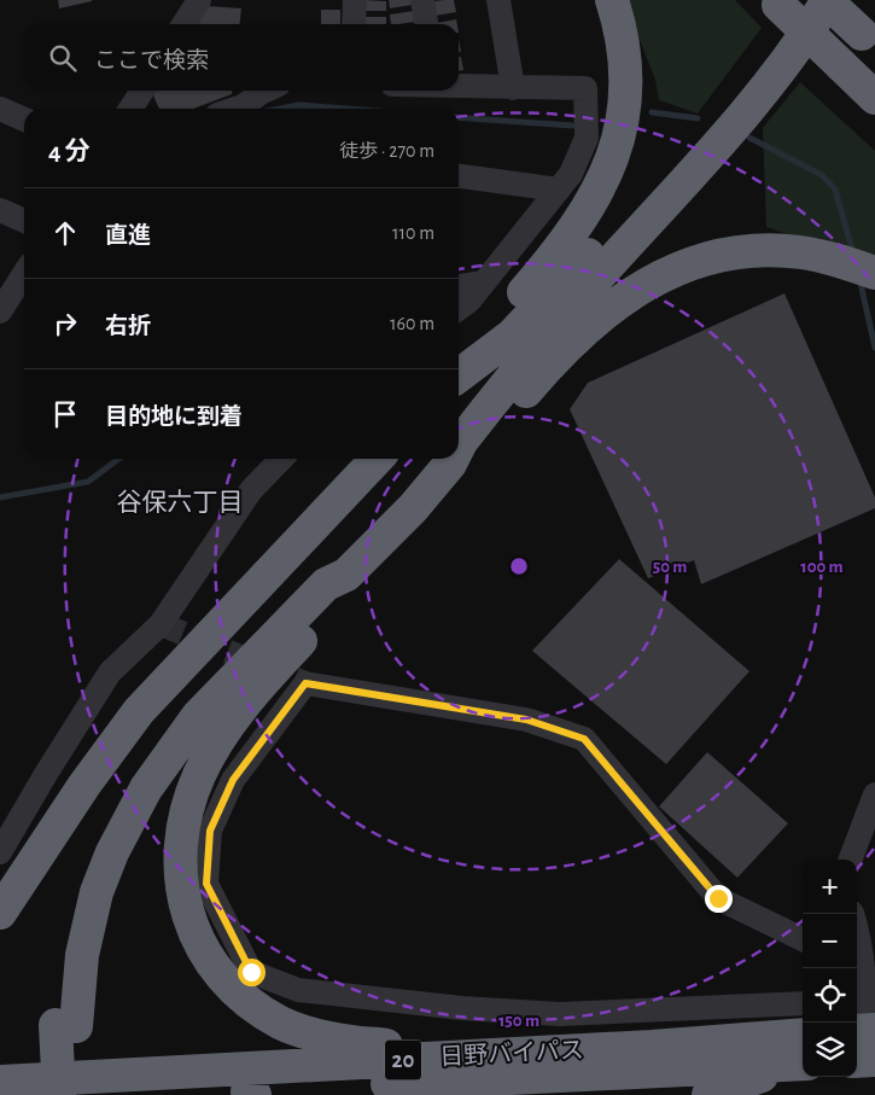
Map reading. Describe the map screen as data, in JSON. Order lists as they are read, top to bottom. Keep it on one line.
{"streets":{"highway":["日野バイパス","20"]},"districts":["谷保六丁目"],"page":{"search":"ここで検索","heading":["4 分","徒歩 · 270 m"],"list":[["直進","110 m"],["右折","160 m"],"目的地に到着"],"map_buttons":["+","−"]},"rings":["50 m","100 m","150 m"]}
